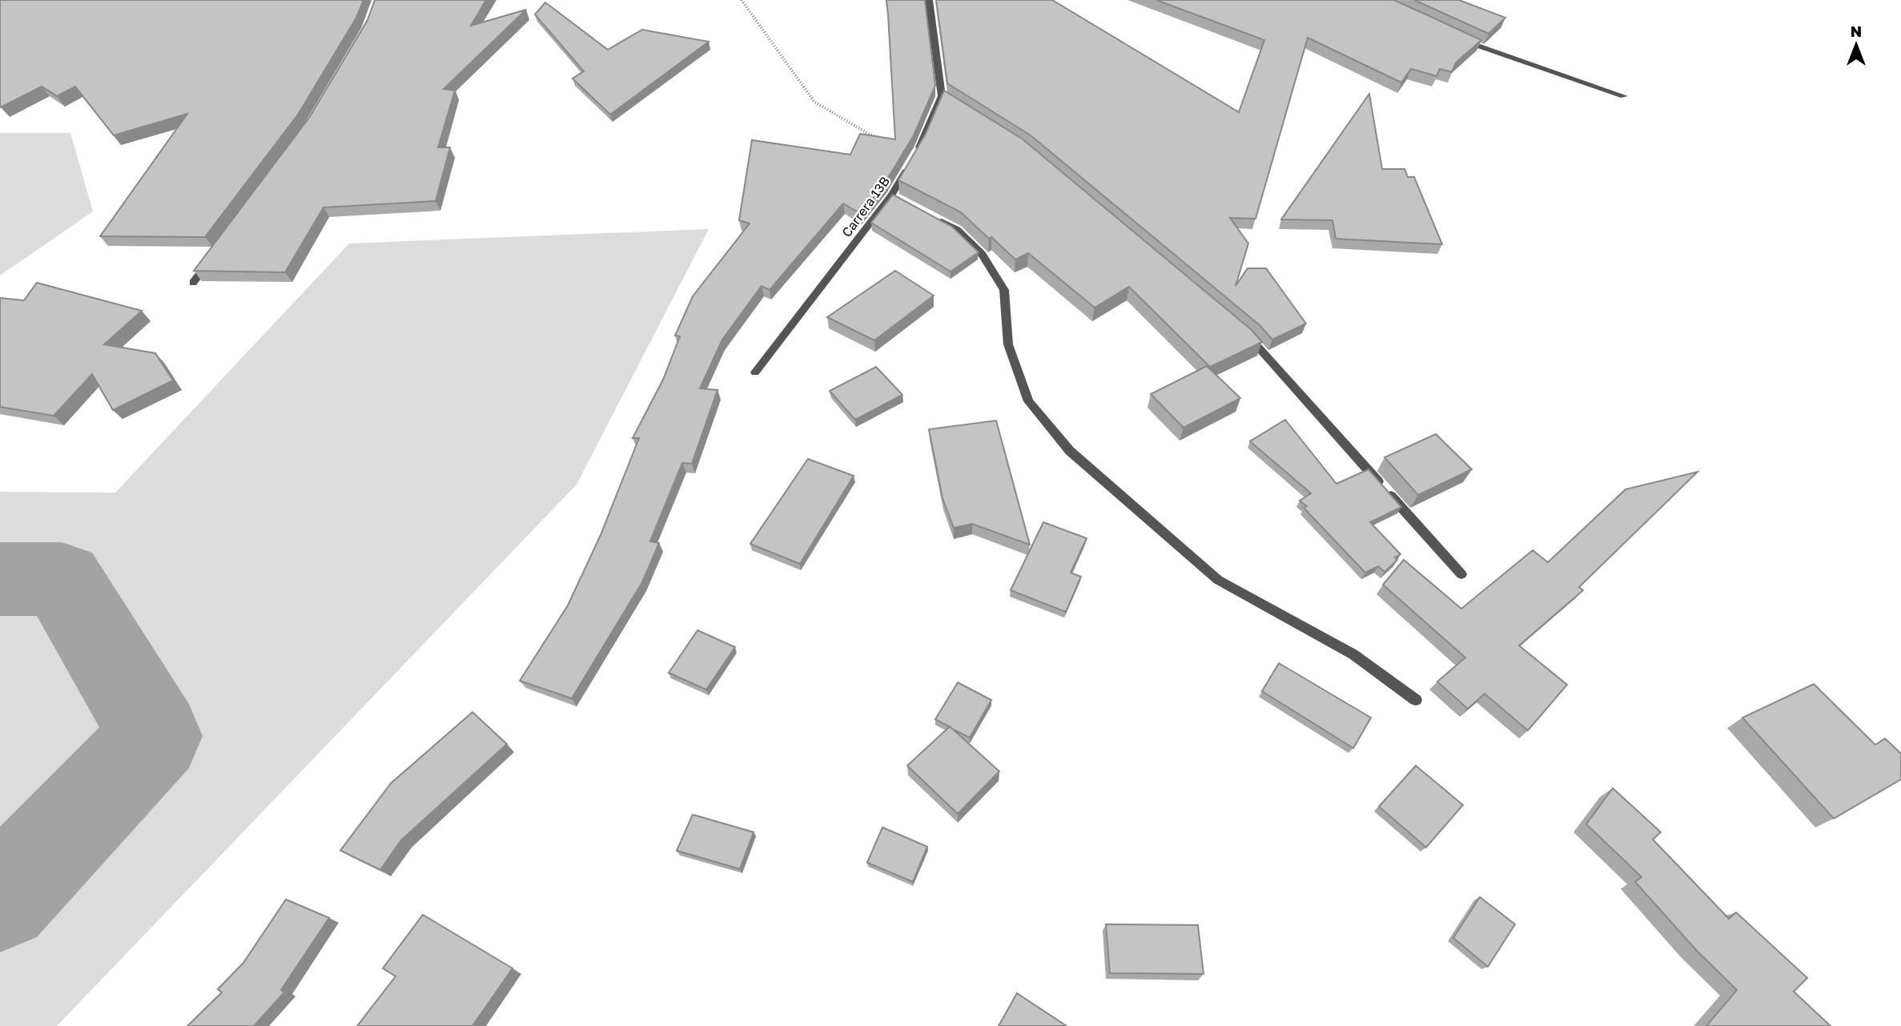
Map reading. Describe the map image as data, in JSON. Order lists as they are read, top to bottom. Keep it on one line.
{"streets":{"street":["Carrera 13B"]},"north":"top"}
